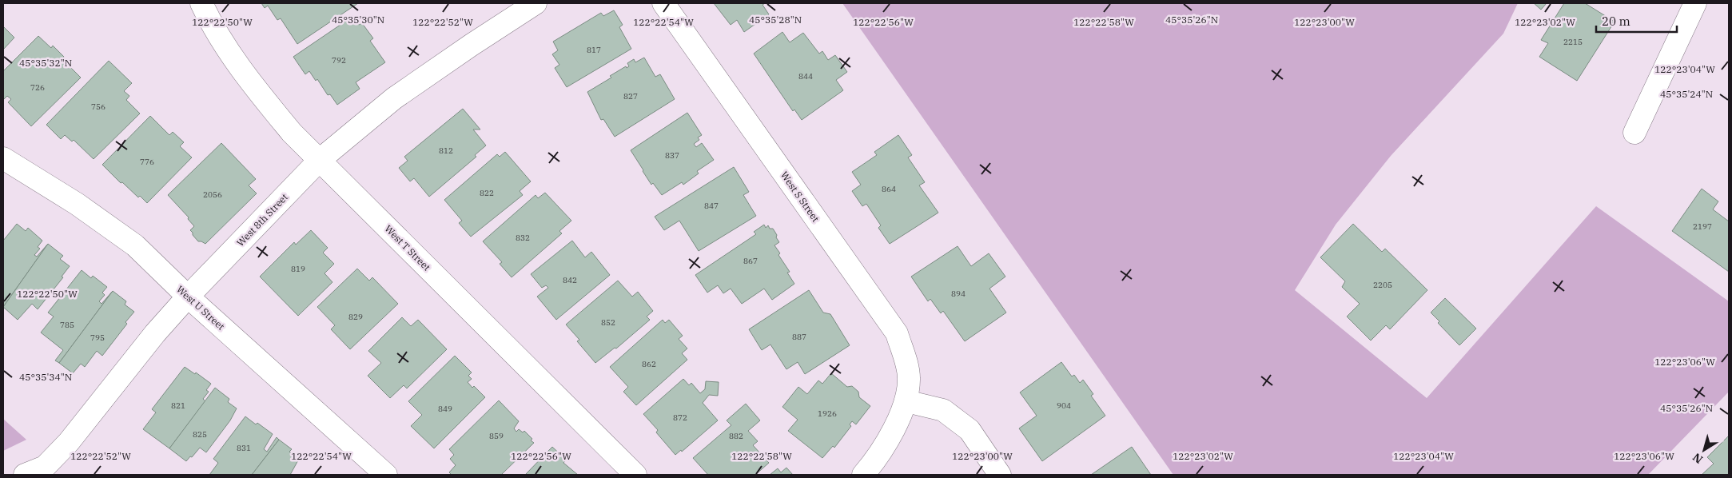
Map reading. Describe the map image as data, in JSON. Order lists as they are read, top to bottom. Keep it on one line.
{"streets":{"street":["West S Street","West 8th Street","West T Street","West U Street"]},"crossings":[["West 8th Street","West T Street"],["West 8th Street","West U Street"]],"house_numbers":["2215","817","792","844","726","827","756","812","837","776","864","822","2056","847","2197","832","867","819","842","2205","894","829","852","785","887","795","862","821","904","849","1926","872","825","859","882","831"],"scale_bar":"20 m","north":"bottom left","coordinates":["45°35'30\"N","45°35'28\"N","45°35'26\"N","122°22'50\"W","122°22'52\"W","122°22'54\"W","122°22'56\"W","122°22'58\"W","122°23'00\"W","122°23'02\"W","45°35'32\"N","122°23'04\"W","45°35'24\"N","122°23'06\"W","45°35'34\"N"]}
